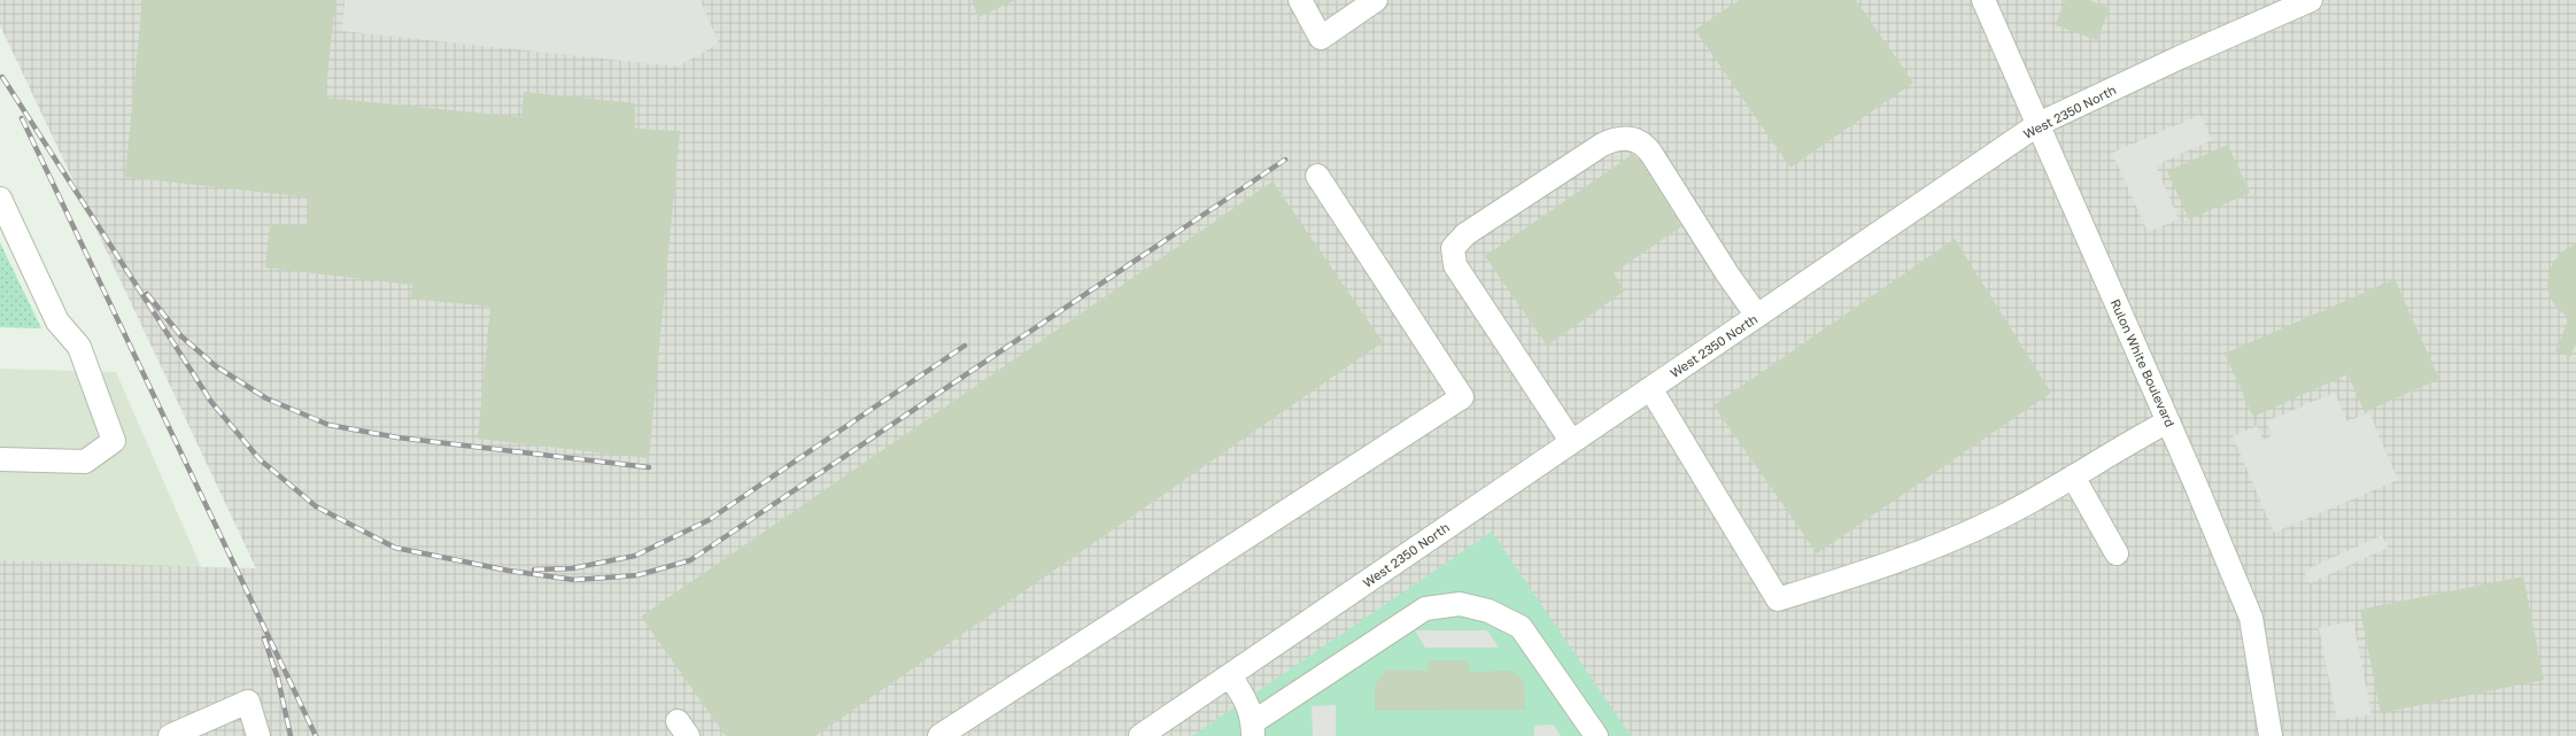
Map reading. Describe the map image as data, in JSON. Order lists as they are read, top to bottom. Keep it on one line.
{"streets":{"street":["West 2350 North","Rulon White Boulevard"]},"crossings":[["West 2350 North","Rulon White Boulevard"]]}
